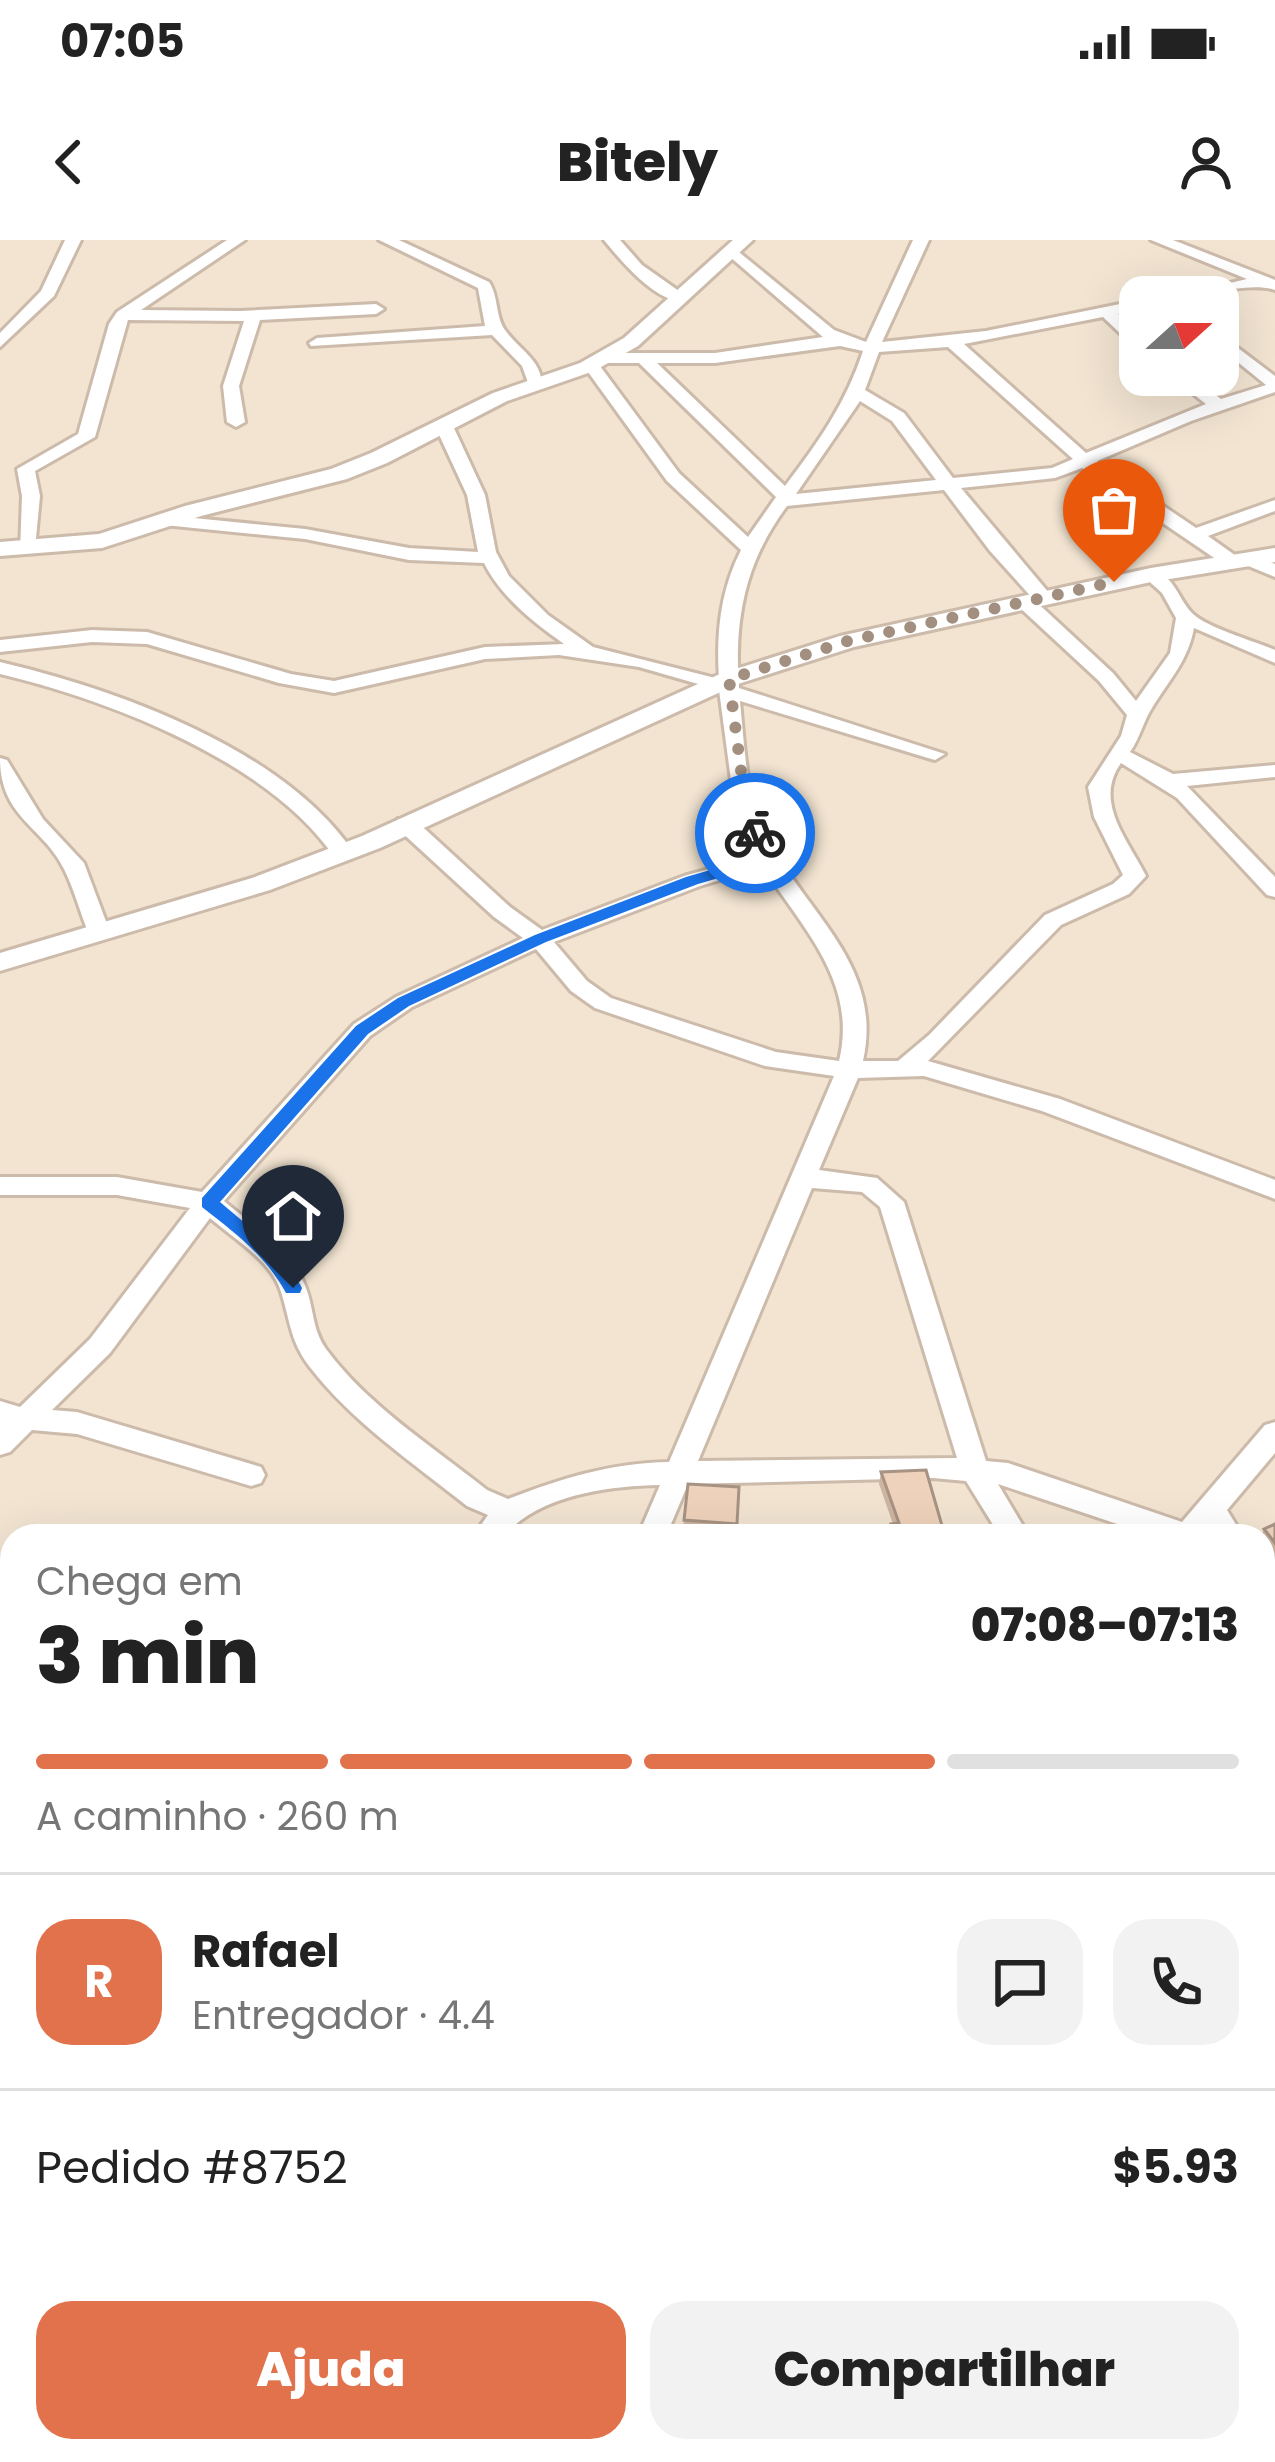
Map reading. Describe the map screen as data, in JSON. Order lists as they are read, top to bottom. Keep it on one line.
{"north":"right","page":{"status":"07:05","header":"Bitely","heading":["3 min","Chega em","07:08–07:13"],"panel":["Rafael","Entregador · 4.4","Pedido #8752","$5.93"],"bar":"A caminho · 260 m","round":"R","buttons":["Ajuda","Compartilhar"]}}
